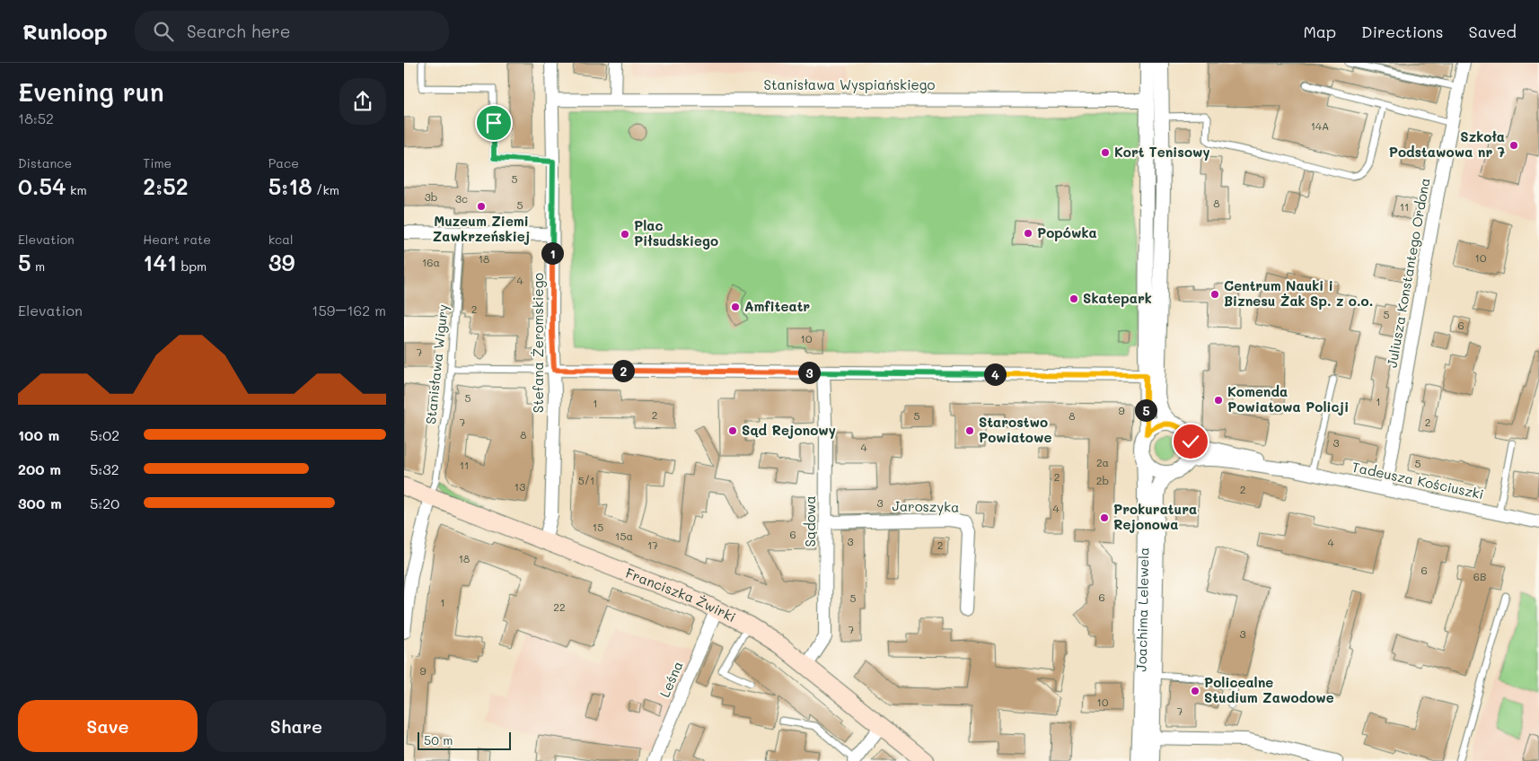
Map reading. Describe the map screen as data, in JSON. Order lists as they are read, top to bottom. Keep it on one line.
{"streets":{"main road":["Franciszka Żwirki"],"street":["Stanisława Wyspiańskiego","Juliusza Konstantego Ordona","Stefana Żeromskiego","Tadeusza Kościuszki","Jaroszyka","Sądowa","Joachima Lelewela","Leśna"],"lane":["Stanisława Wigury"]},"crossings":[["Stanisława Wyspiańskiego","Stefana Żeromskiego"],["Juliusza Konstantego Ordona","Tadeusza Kościuszki"],["Stefana Żeromskiego","Franciszka Żwirki"],["Stanisława Wigury","Franciszka Żwirki"],["Tadeusza Kościuszki","Joachima Lelewela"],["Jaroszyka","Sądowa"],["Sądowa","Franciszka Żwirki"],["Franciszka Żwirki","Leśna"]],"places":["Szkoła Podstawowa nr 7","Kort Tenisowy","Muzeum Ziemi Zawkrzeńskiej","Popówka","Plac Piłsudskiego","Centrum Nauki i Biznesu Żak Sp. z o.o.","Skatepark","Amfiteatr","Komenda Powiatowa Policji","Sąd Rejonowy","Starostwo Powiatowe","Prokuratura Rejonowa","Policealne Studium Zawodowe"],"house_numbers":["14A","5","3b","3c","8","5","11","10","18","16a","4","2","5","6","10","7","5","1","1","9","2","5","8","7","2","8","3","4","2a","5","11","2","5/1","2b","13","2","3","4","15","6","15a","3","4","17","2","18","6","6B","6","5","1","22","7","3","9","10","7"],"scale_bar":"50 m","page":{"header":"Runloop","search":"Search here","nav":["Map","Directions","Saved"],"heading":["Evening run","18:52"],"stats":[["Distance","0.54 km"],["Time","2:52"],["Pace","5:18 /km"],["Elevation","5 m"],["Heart rate","141 bpm"],["kcal","39"]],"pins":["1","2","3","4","5"],"chart":["Elevation","159–162 m"],"list":[{"name":"100 m","note":"5:02"},{"name":"200 m","note":"5:32"},{"name":"300 m","note":"5:20"}],"buttons":["Save","Share"],"scale":"50 m"}}
